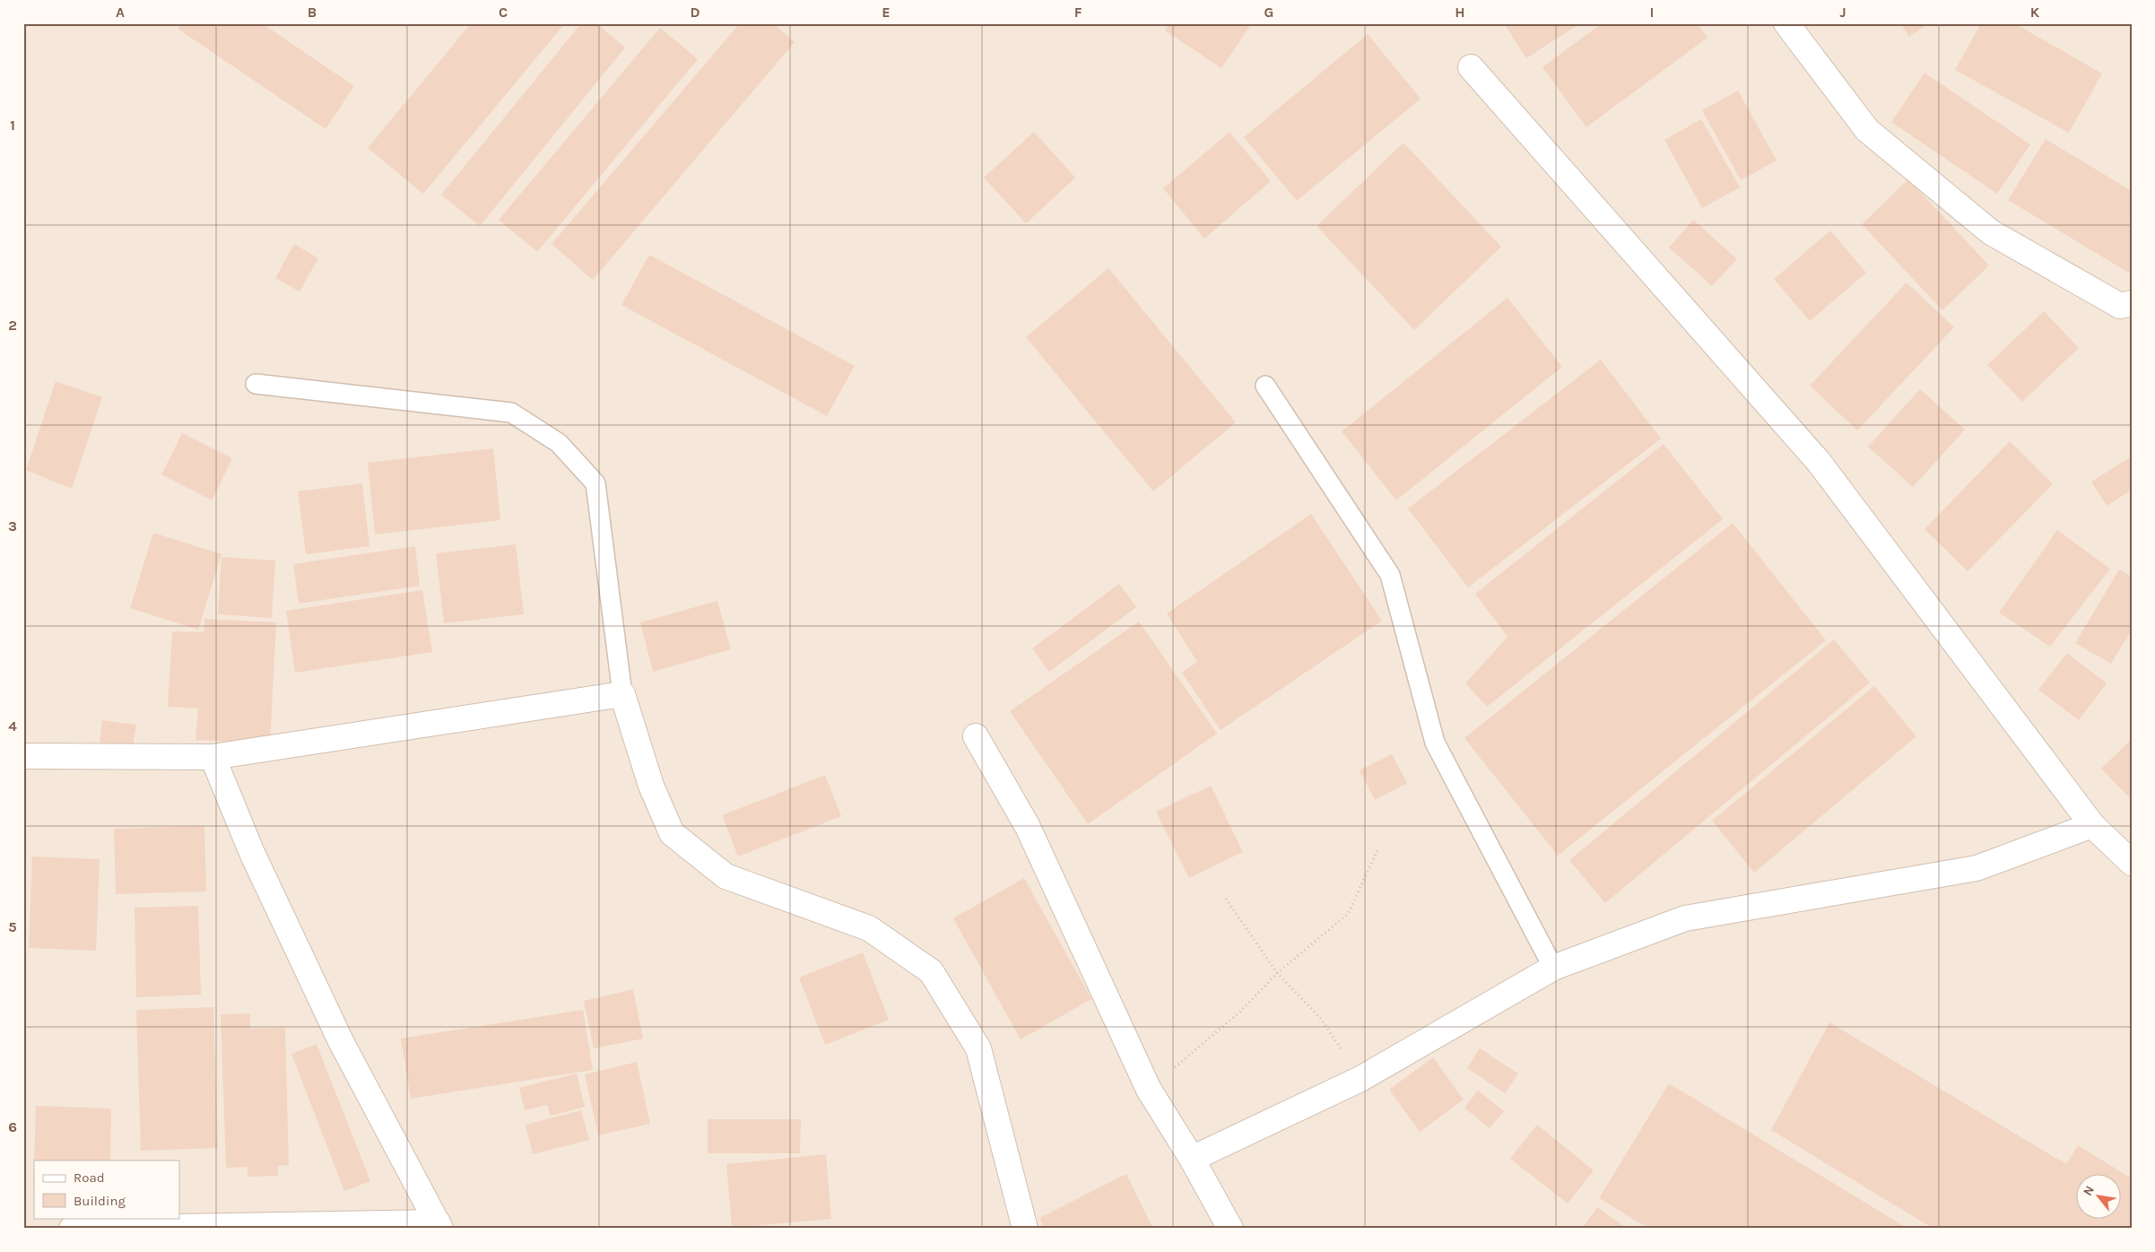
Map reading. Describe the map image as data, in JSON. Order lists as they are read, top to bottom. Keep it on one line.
{"legend":["Road","Building"],"north":"top left","grid":{"columns":["A","B","C","D","E","F","G","H","I","J","K"],"rows":["1","2","3","4","5","6"]}}
